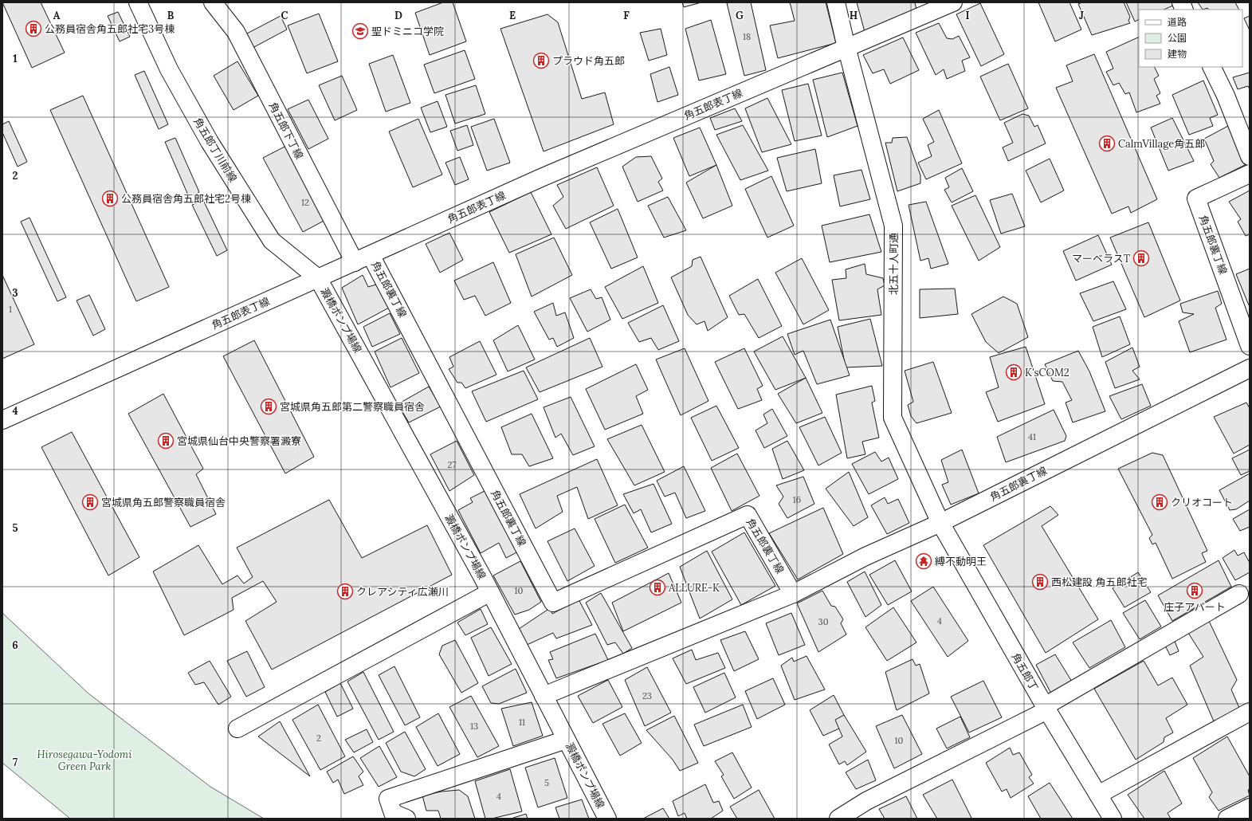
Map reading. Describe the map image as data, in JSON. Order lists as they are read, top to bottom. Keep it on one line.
{"streets":{"street":["角五郎表丁線","角五郎下丁線","角五郎丁川前線","角五郎裏丁線","北五十人町通","澱橋ポンプ場線","角五郎丁"]},"crossings":[["角五郎表丁線","角五郎下丁線"],["角五郎表丁線","角五郎丁川前線"],["角五郎表丁線","角五郎裏丁線"],["角五郎表丁線","北五十人町通"],["角五郎表丁線","澱橋ポンプ場線"],["角五郎丁川前線","澱橋ポンプ場線"],["角五郎裏丁線","北五十人町通"],["角五郎裏丁線","角五郎丁"],["北五十人町通","角五郎丁"]],"parks":["Hirosegawa-Yodomi Green Park"],"places":{"building":["公務員宿舎角五郎社宅3号棟","プラウド角五郎","CalmVillage角五郎","公務員宿舎角五郎社宅2号棟","マーベラスT","K'sCOM2","宮城県角五郎第二警察職員宿舎","宮城県仙台中央警察署澱寮","宮城県角五郎警察職員宿舎","クリオコート","西松建設 角五郎社宅","ALLURE-K","庄子アパート","クレアシティ広瀬川"],"school or university":["聖ドミニコ学院"],"temple":["縛不動明王"]},"house_numbers":["18","12","1","41","27","16","10","4","30","23","11","13","2","10","5","4"],"legend":["道路","公園","建物"],"grid":{"columns":["A","B","C","D","E","F","G","H","I","J"],"rows":["1","2","3","4","5","6","7"]}}
